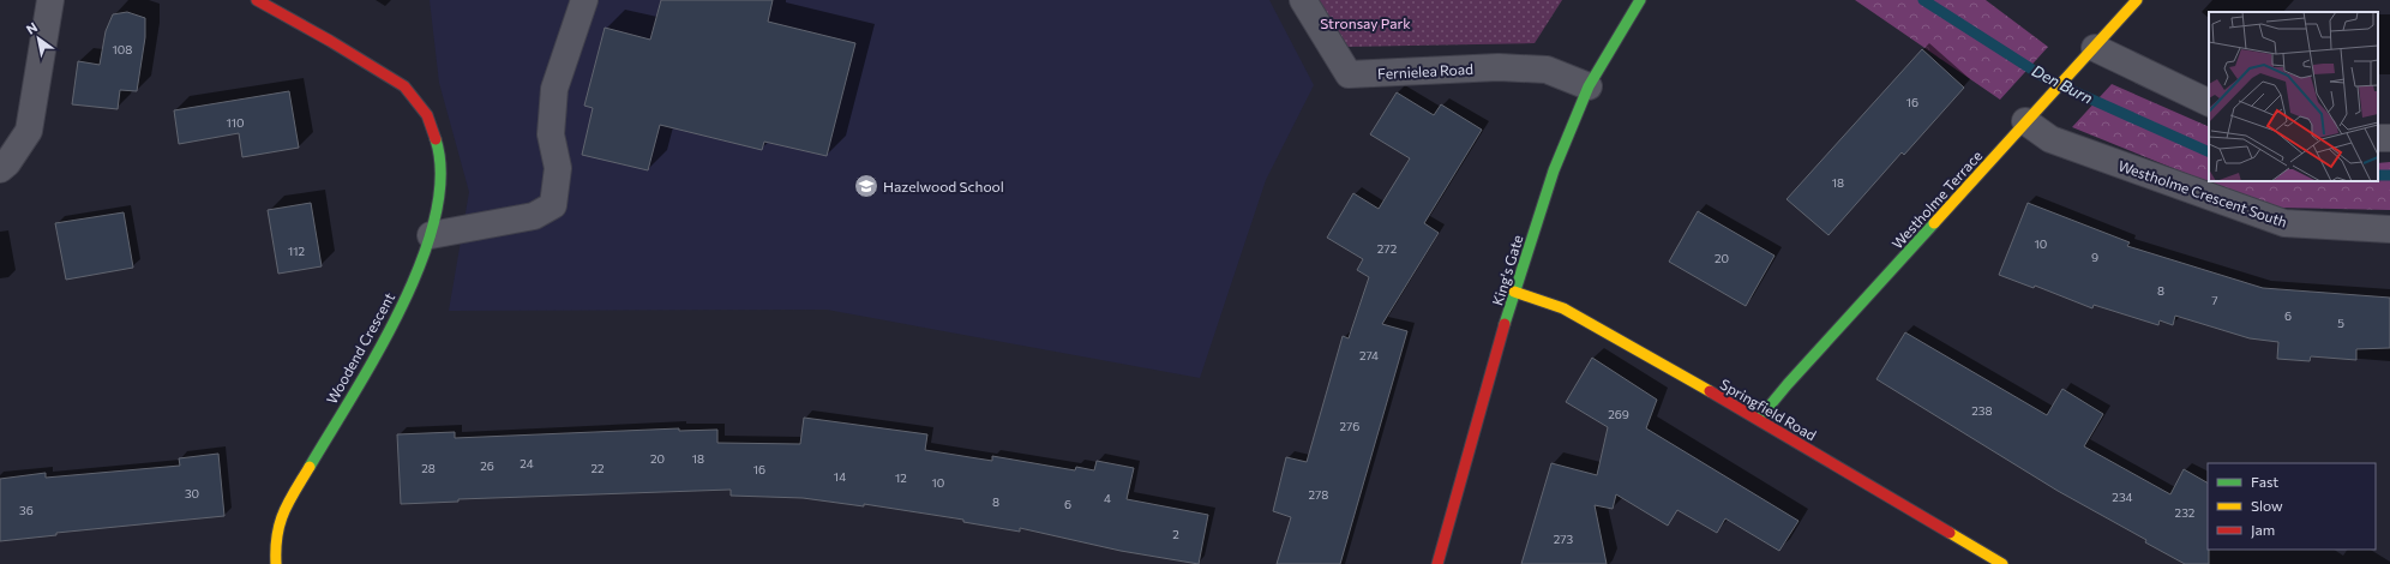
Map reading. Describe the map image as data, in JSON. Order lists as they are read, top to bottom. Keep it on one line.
{"streets":{"street":["Fernielea Road","Westholme Crescent South","Westholme Terrace","King's Gate","Woodend Crescent","Springfield Road"]},"crossings":[["Fernielea Road","King's Gate"],["Westholme Crescent South","Westholme Terrace"],["Westholme Terrace","Springfield Road"],["King's Gate","Springfield Road"]],"water":["Den Burn"],"parks":["Stronsay Park"],"places":{"school or university":["Hazelwood School"]},"house_numbers":["108","16","110","18","10","272","112","9","20","8","7","6","5","274","238","269","276","20","18","24","26","28","22","16","14","12","10","30","278","234","4","8","6","36","232","2","273"],"legend":["Fast","Slow","Jam"],"north":"top left"}
